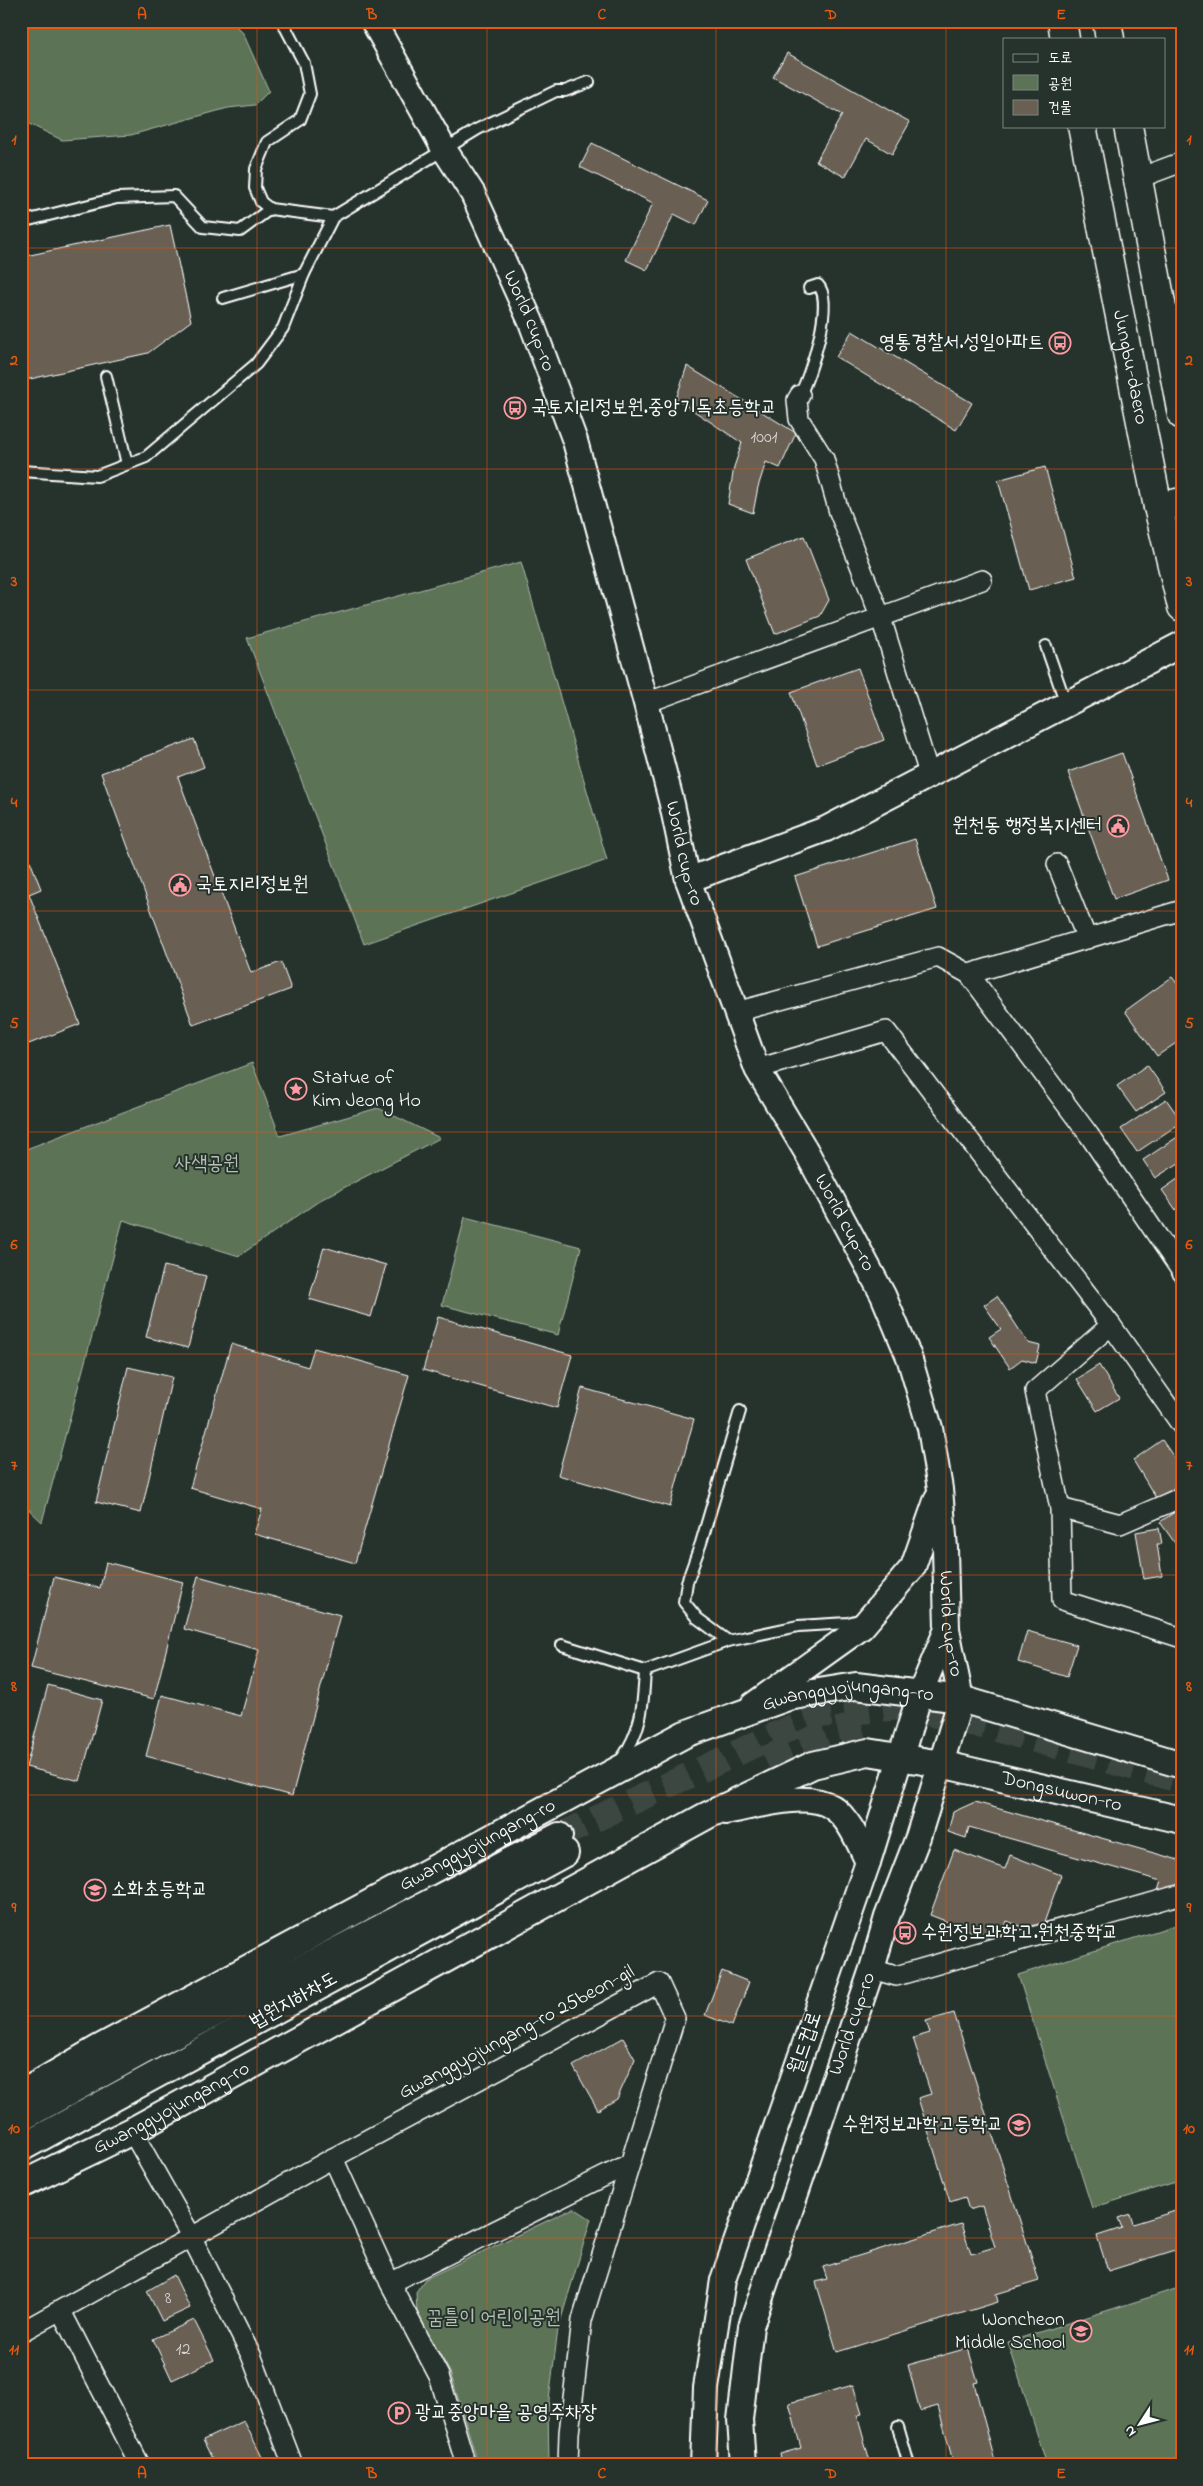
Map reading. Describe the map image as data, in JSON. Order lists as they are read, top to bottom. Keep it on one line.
{"streets":{"main road":["Jungbu-daero","Gwanggyojungang-ro","Dongsuwon-ro","법원지하차도"],"street":["World cup-ro","Gwanggyojungang-ro 25beon-gil","월드컵로"]},"crossings":[["World cup-ro","Gwanggyojungang-ro"],["World cup-ro","Dongsuwon-ro"],["World cup-ro","월드컵로"],["Gwanggyojungang-ro","Dongsuwon-ro"],["Gwanggyojungang-ro","월드컵로"]],"parks":["사색공원","꿈틀이 어린이공원"],"places":{"bus stop":["영통경찰서.성일아파트","국토지리정보원.중앙기독초등학교","수원정보과학고.원천중학교"],"public building":["원천동 행정복지센터","국토지리정보원"],"place":["Statue of Kim Jeong Ho"],"school or university":["소화초등학교","수원정보과학고등학교","Woncheon Middle School"],"parking":["광교중앙마을 공영주차장"]},"house_numbers":["1001","8","12"],"legend":["도로","공원","건물"],"north":"bottom left","grid":{"columns":["A","B","C","D","E"],"rows":["1","2","3","4","5","6","7","8","9","10","11"]}}
